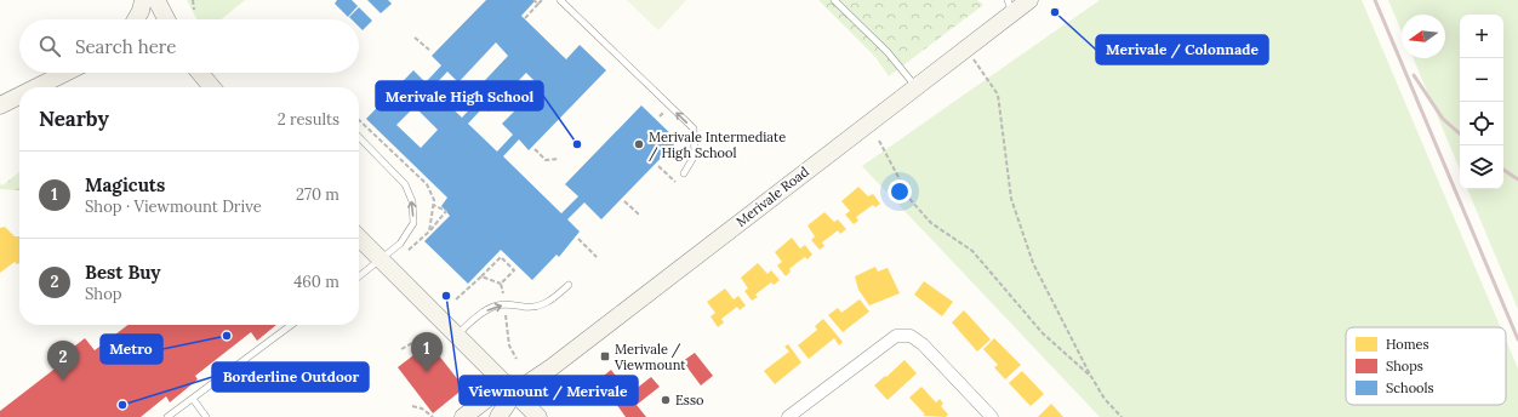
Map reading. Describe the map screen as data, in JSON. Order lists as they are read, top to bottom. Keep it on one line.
{"streets":{"main road":["Merivale Road"]},"places":{"other":["Merivale / Colonnade","Merivale High School","Merivale Intermediate / High School","Viewmount / Merivale","Metro","Esso","Borderline Outdoor"],"transit":["Merivale / Viewmount"]},"legend":["Homes","Shops","Schools"],"north":"left","page":{"map_buttons":["+","−"],"search":"Search here","heading":["Nearby","2 results"],"list":[{"mark":"1","name":"Magicuts","note":"Shop · Viewmount Drive","value":"270 m"},{"mark":"2","name":"Best Buy","note":"Shop","value":"460 m"}],"pins":["1","2"]}}
